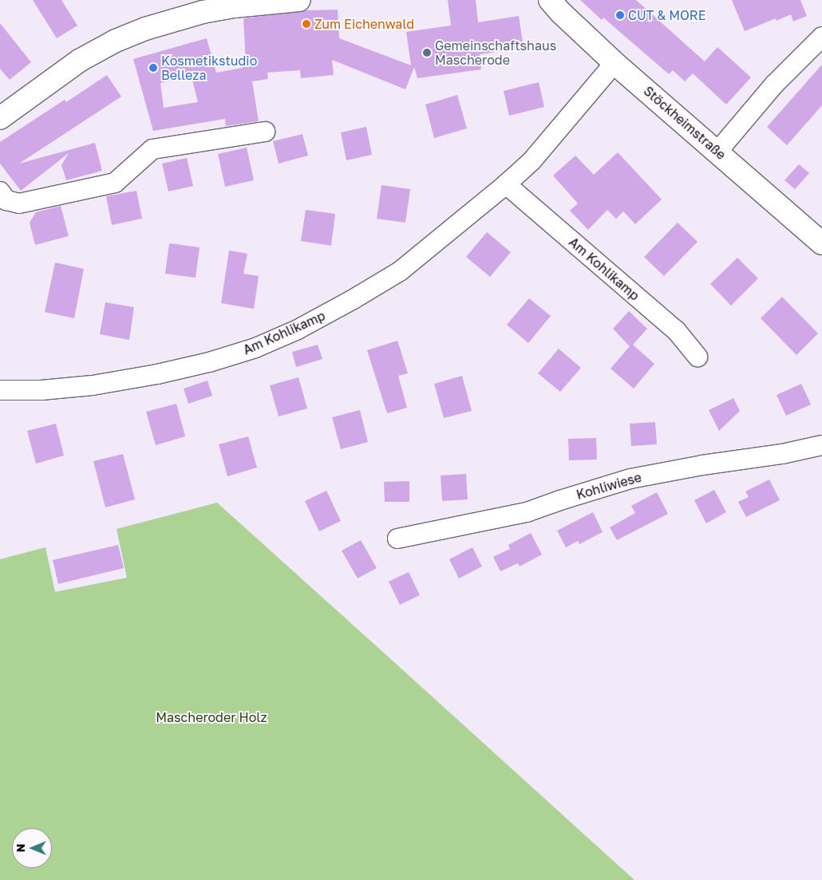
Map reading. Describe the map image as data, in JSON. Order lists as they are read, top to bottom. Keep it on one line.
{"streets":{"main road":["Stöckheimstraße"],"street":["Am Kohlikamp","Kohliwiese"]},"crossings":[["Stöckheimstraße","Am Kohlikamp"]],"parks":["Mascheroder Holz"],"places":["CUT & MORE","Zum Eichenwald","Gemeinschaftshaus Mascherode","Kosmetikstudio Belleza"],"north":"left"}
